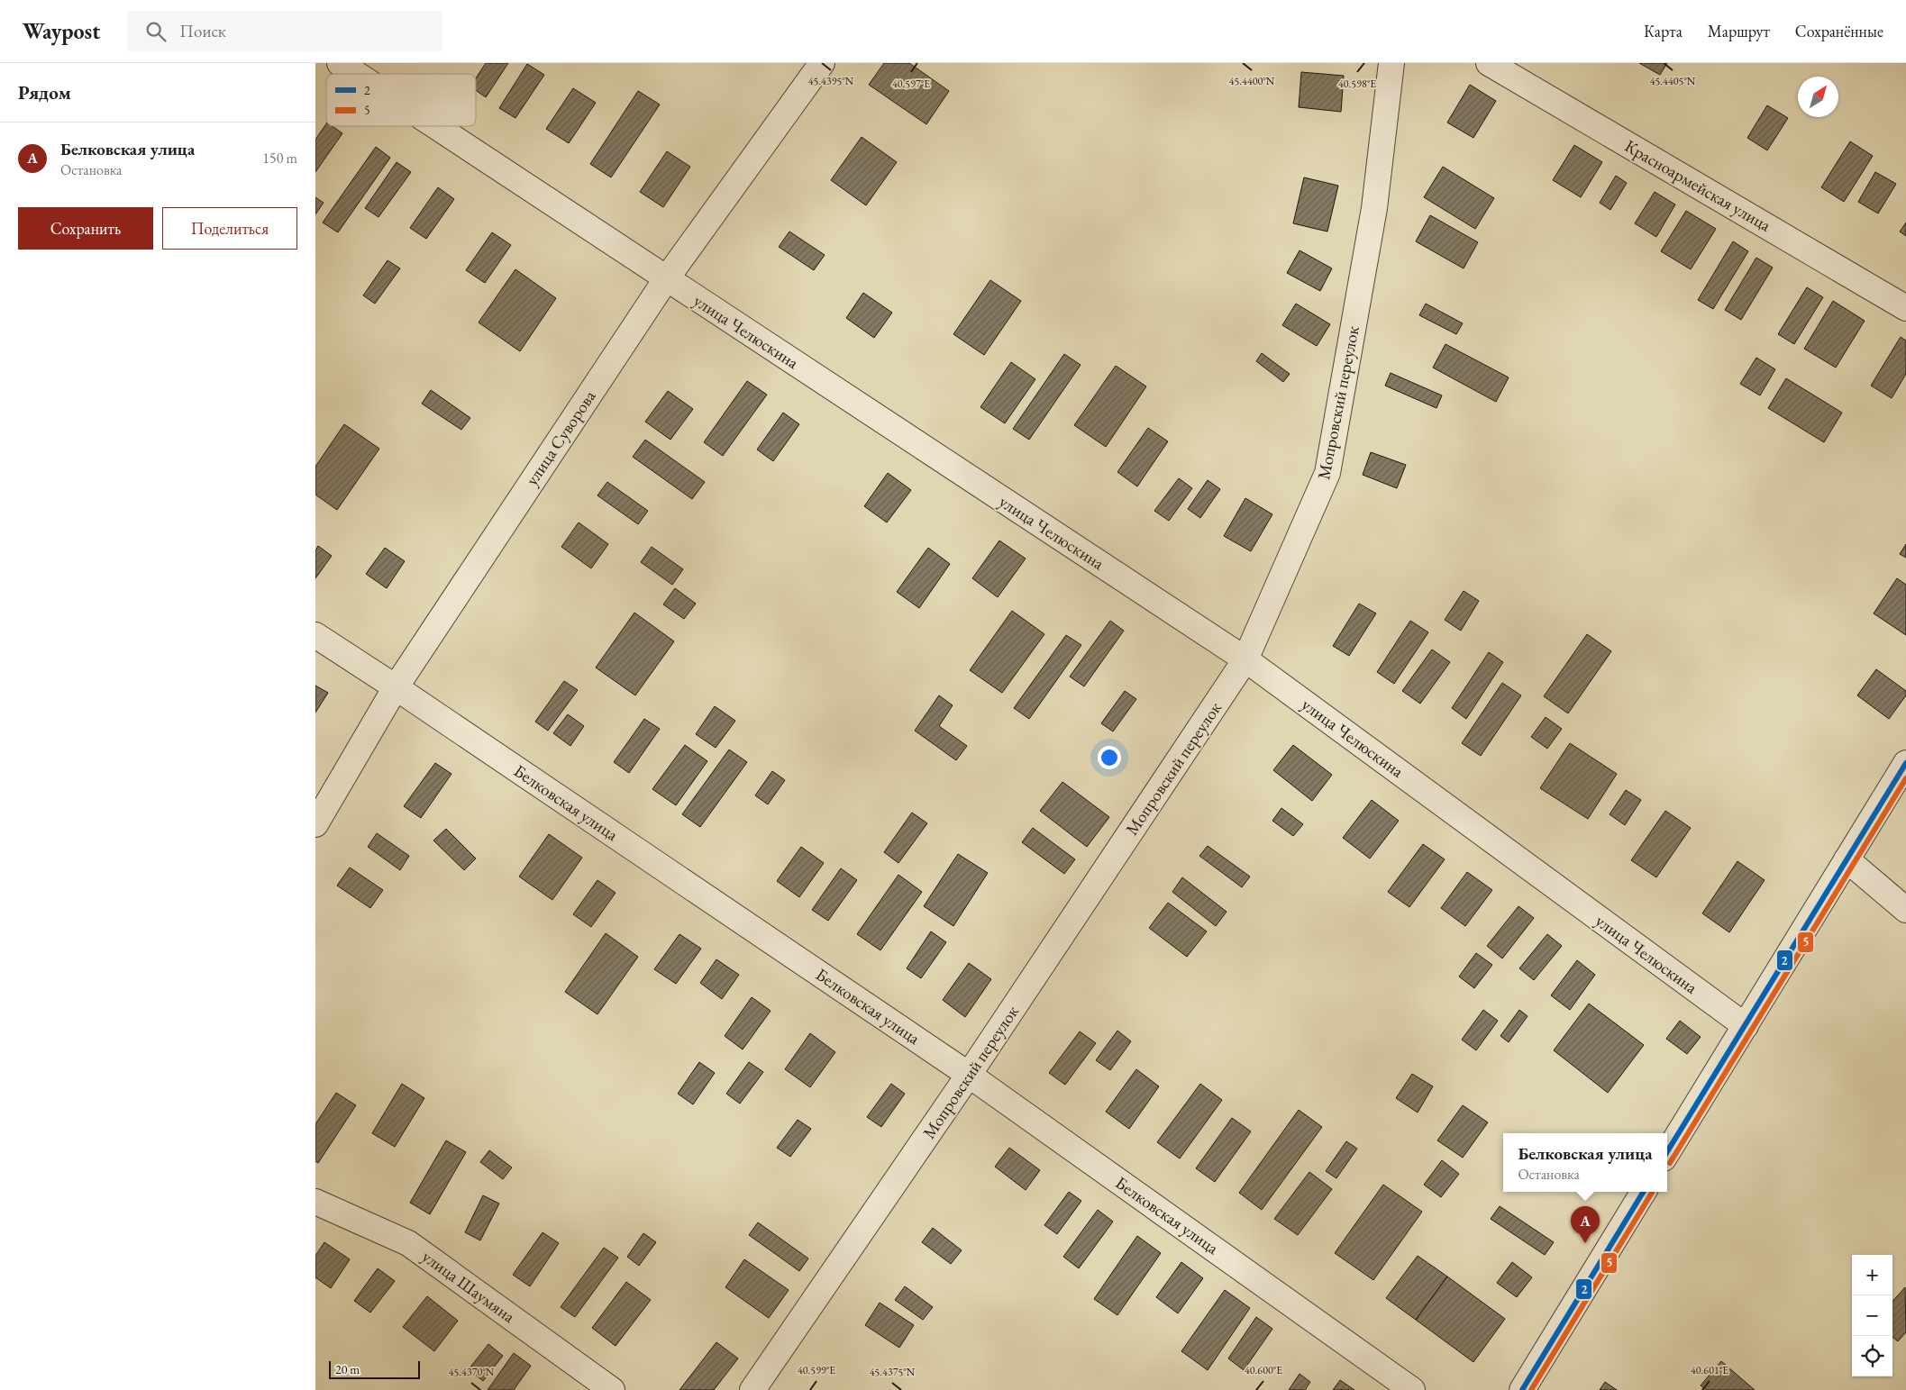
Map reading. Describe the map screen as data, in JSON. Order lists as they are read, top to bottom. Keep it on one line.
{"streets":{"street":["Красноармейская улица","улица Челюскина","Мопровский переулок","улица Суворова","Белковская улица","улица Шаумяна"]},"crossings":[["улица Челюскина","Мопровский переулок"],["улица Челюскина","улица Суворова"],["Мопровский переулок","Белковская улица"],["улица Суворова","Белковская улица"]],"lines":["transit line 2","transit line 5"],"legend":["2","5"],"scale_bar":"20 m","north":"top right","page":{"header":"Waypost","search":"Поиск","nav":["Карта","Маршрут","Сохранённые"],"heading":"Рядом","list":[{"mark":"A","name":"Белковская улица","note":"Остановка","value":"150 m"}],"buttons":["Сохранить","Поделиться"],"popup":["Белковская улица","Остановка"],"pins":"A","map_buttons":["+","−"],"scale":"20 m"},"coordinates":["45.4405°N","45.4395°N","45.4400°N","40.597°E","40.598°E","40.599°E","40.600°E","40.601°E","45.4370°N","45.4375°N"]}
